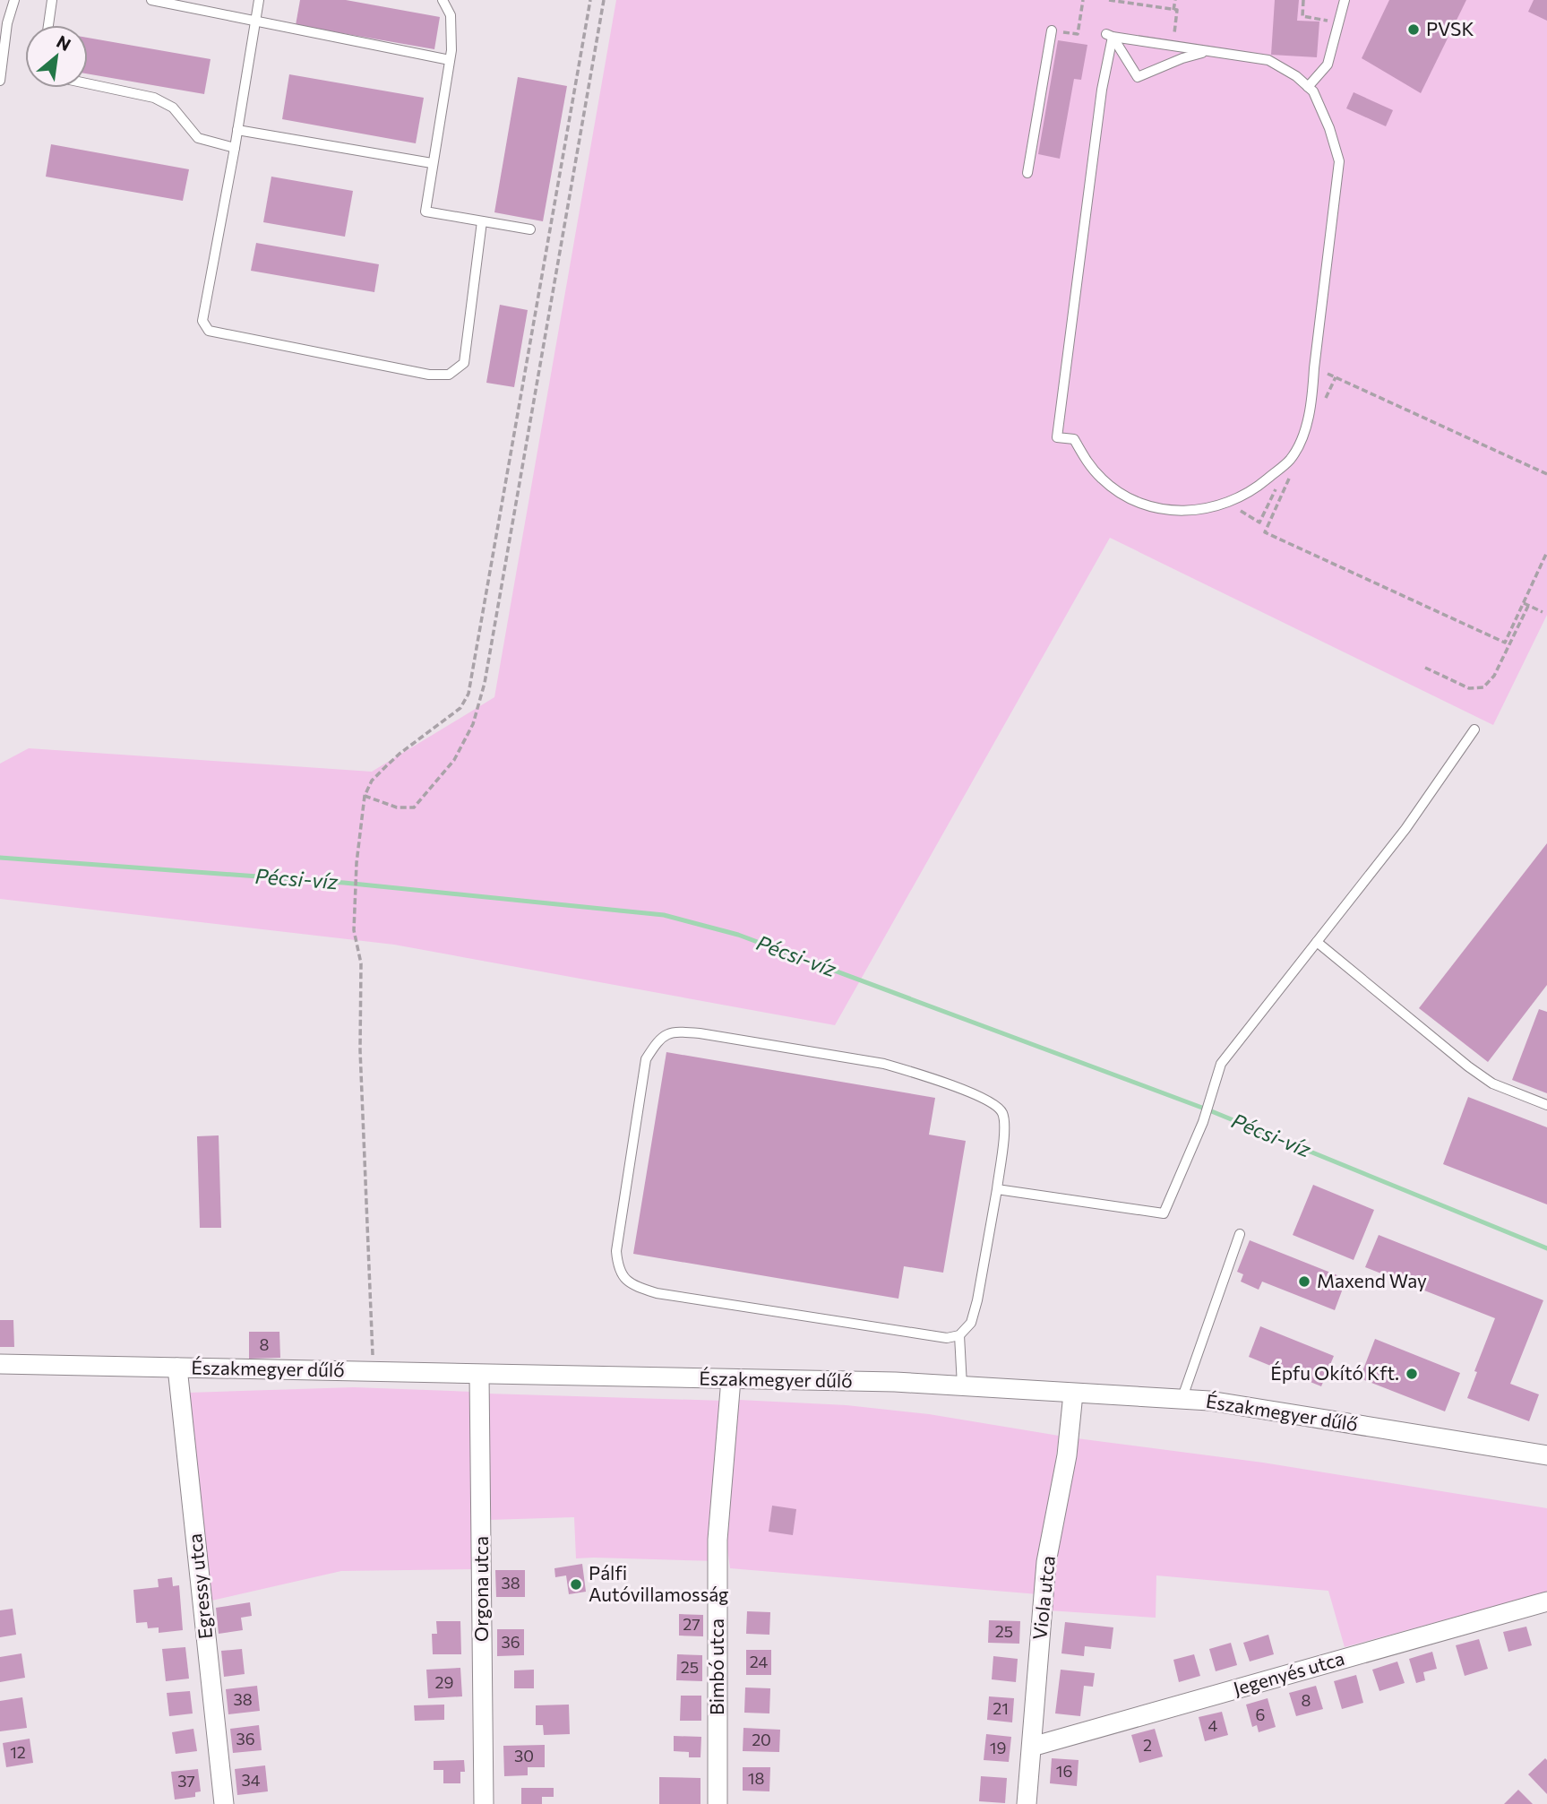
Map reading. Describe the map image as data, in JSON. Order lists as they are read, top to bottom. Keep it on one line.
{"streets":{"street":["Északmegyer dűlő","Egressy utca","Orgona utca","Viola utca","Bimbó utca","Jegenyés utca"]},"crossings":[["Északmegyer dűlő","Egressy utca"],["Északmegyer dűlő","Orgona utca"],["Északmegyer dűlő","Viola utca"],["Északmegyer dűlő","Bimbó utca"],["Viola utca","Jegenyés utca"]],"water":["Pécsi-víz"],"places":["PVSK","Maxend Way","Épfu Okító Kft.","Pálfi Autóvillamosság"],"house_numbers":["8","38","27","25","36","24","25","29","38","8","21","6","4","36","20","2","19","12","30","16","18","34","37"],"north":"top right"}
